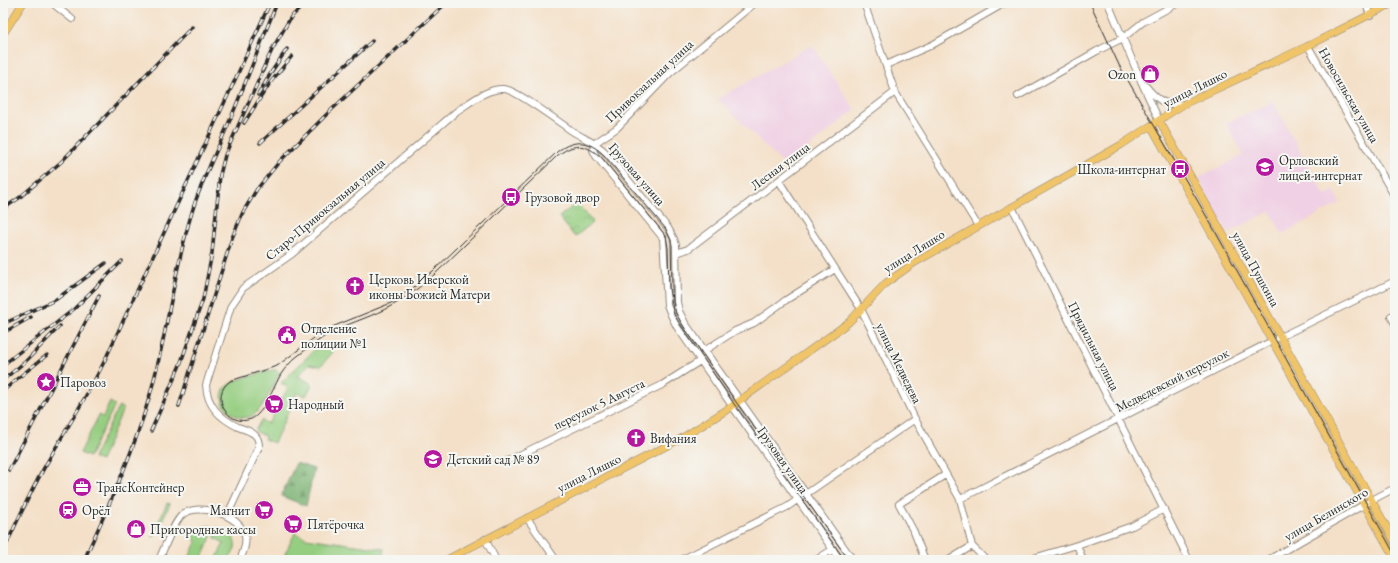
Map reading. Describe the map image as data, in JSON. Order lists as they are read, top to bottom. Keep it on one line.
{"streets":{"main road":["улица Ляшко","улица Пушкина"],"street":["Привокзальная улица","Новосильская улица","Лесная улица","Грузовая улица","Старо-Привокзальная улица","Прядильная улица","улица Медведева","Медведевский переулок","переулок 5 Августа","улица Белинского"]},"crossings":[["Привокзальная улица","Грузовая улица"],["Привокзальная улица","Старо-Привокзальная улица"],["улица Ляшко","Новосильская улица"],["улица Ляшко","Грузовая улица"],["улица Ляшко","улица Пушкина"],["улица Ляшко","Прядильная улица"],["улица Ляшко","улица Медведева"],["Лесная улица","Грузовая улица"],["Лесная улица","улица Медведева"],["Грузовая улица","Старо-Привокзальная улица"],["Грузовая улица","переулок 5 Августа"],["улица Пушкина","Медведевский переулок"],["улица Пушкина","улица Белинского"],["Прядильная улица","Медведевский переулок"],["улица Медведева","Медведевский переулок"]],"places":{"shop":["Ozon","Пригородные кассы"],"school or university":["Орловский лицей-интернат","Детский сад № 89"],"bus stop":["Школа-интернат","Грузовой двор"],"church":["Церковь Иверской иконы Божией Матери","Вифания"],"public building":["Отделение полиции №1"],"place":["Паровоз"],"supermarket":["Народный","Магнит","Пятёрочка"],"office":["ТрансКонтейнер"],"station":["Орёл"]}}
